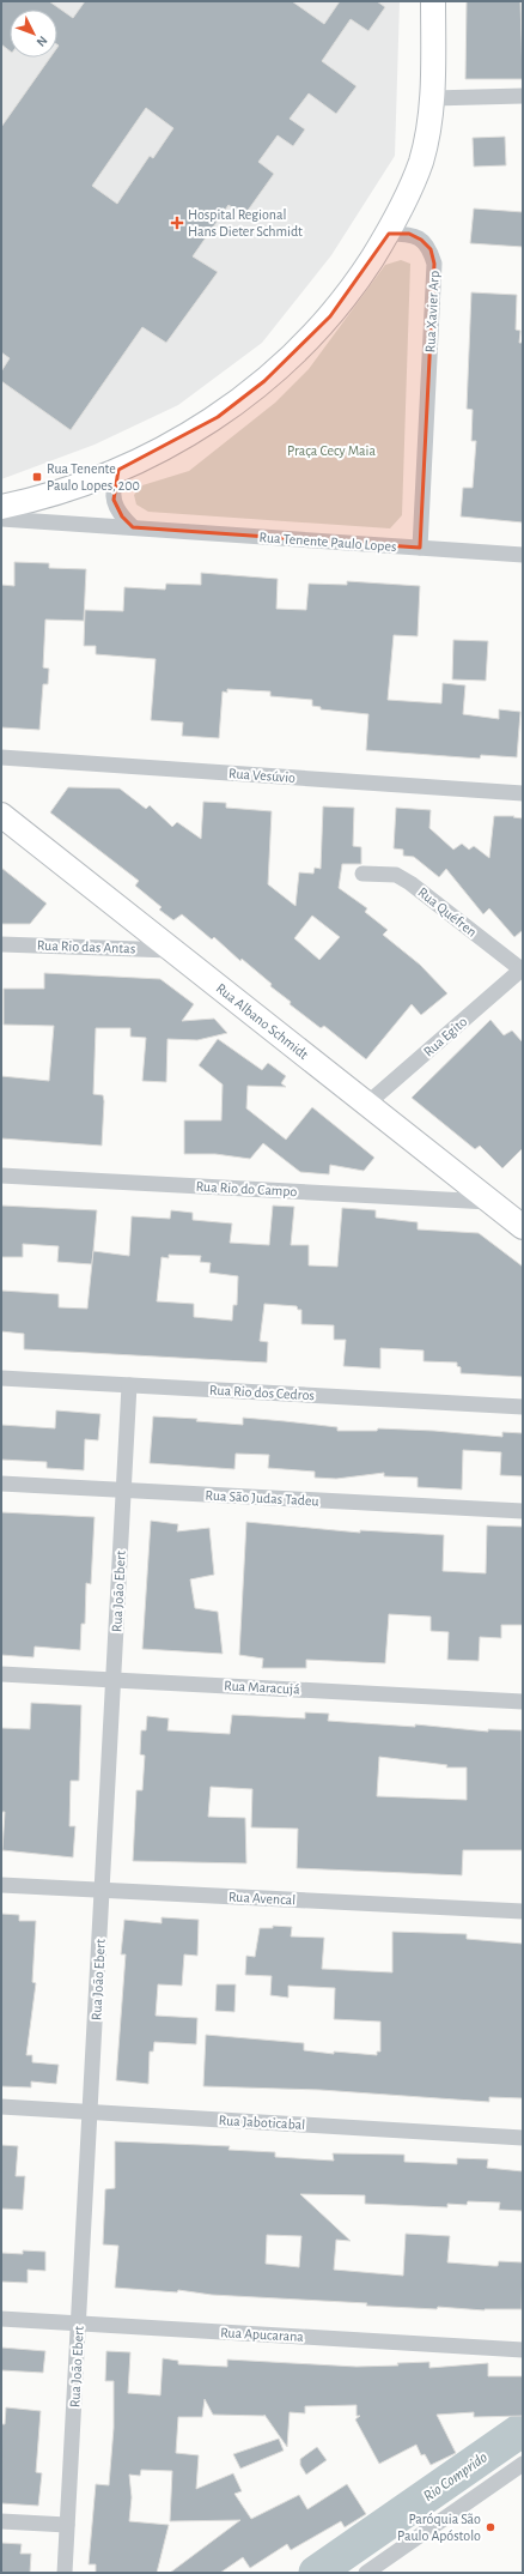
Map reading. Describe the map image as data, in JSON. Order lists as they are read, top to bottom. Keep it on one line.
{"streets":{"main road":["Rua Albano Schmidt"],"street":["Rua Xavier Arp","Rua Tenente Paulo Lopes","Rua Vesúvio","Rua Quéfren","Rua Rio das Antas","Rua Egito","Rua Rio do Campo","Rua Rio dos Cedros","Rua São Judas Tadeu","Rua João Ebert","Rua Maracujá","Rua Avencal","Rua Jaboticabal","Rua Apucarana"]},"crossings":[["Rua Xavier Arp","Rua Tenente Paulo Lopes"],["Rua Quéfren","Rua Egito"],["Rua Rio das Antas","Rua Albano Schmidt"],["Rua Albano Schmidt","Rua Egito"],["Rua Albano Schmidt","Rua Rio do Campo"],["Rua Rio dos Cedros","Rua João Ebert"],["Rua São Judas Tadeu","Rua João Ebert"],["Rua João Ebert","Rua Maracujá"],["Rua João Ebert","Rua Avencal"],["Rua João Ebert","Rua Jaboticabal"],["Rua João Ebert","Rua Apucarana"]],"water":["Rio Comprido"],"parks":["Praça Cecy Maia"],"places":{"health":["Hospital Regional Hans Dieter Schmidt"],"transit":["Rua Tenente Paulo Lopes, 200"],"other":["Paróquia São Paulo Apóstolo"]},"north":"bottom right"}
